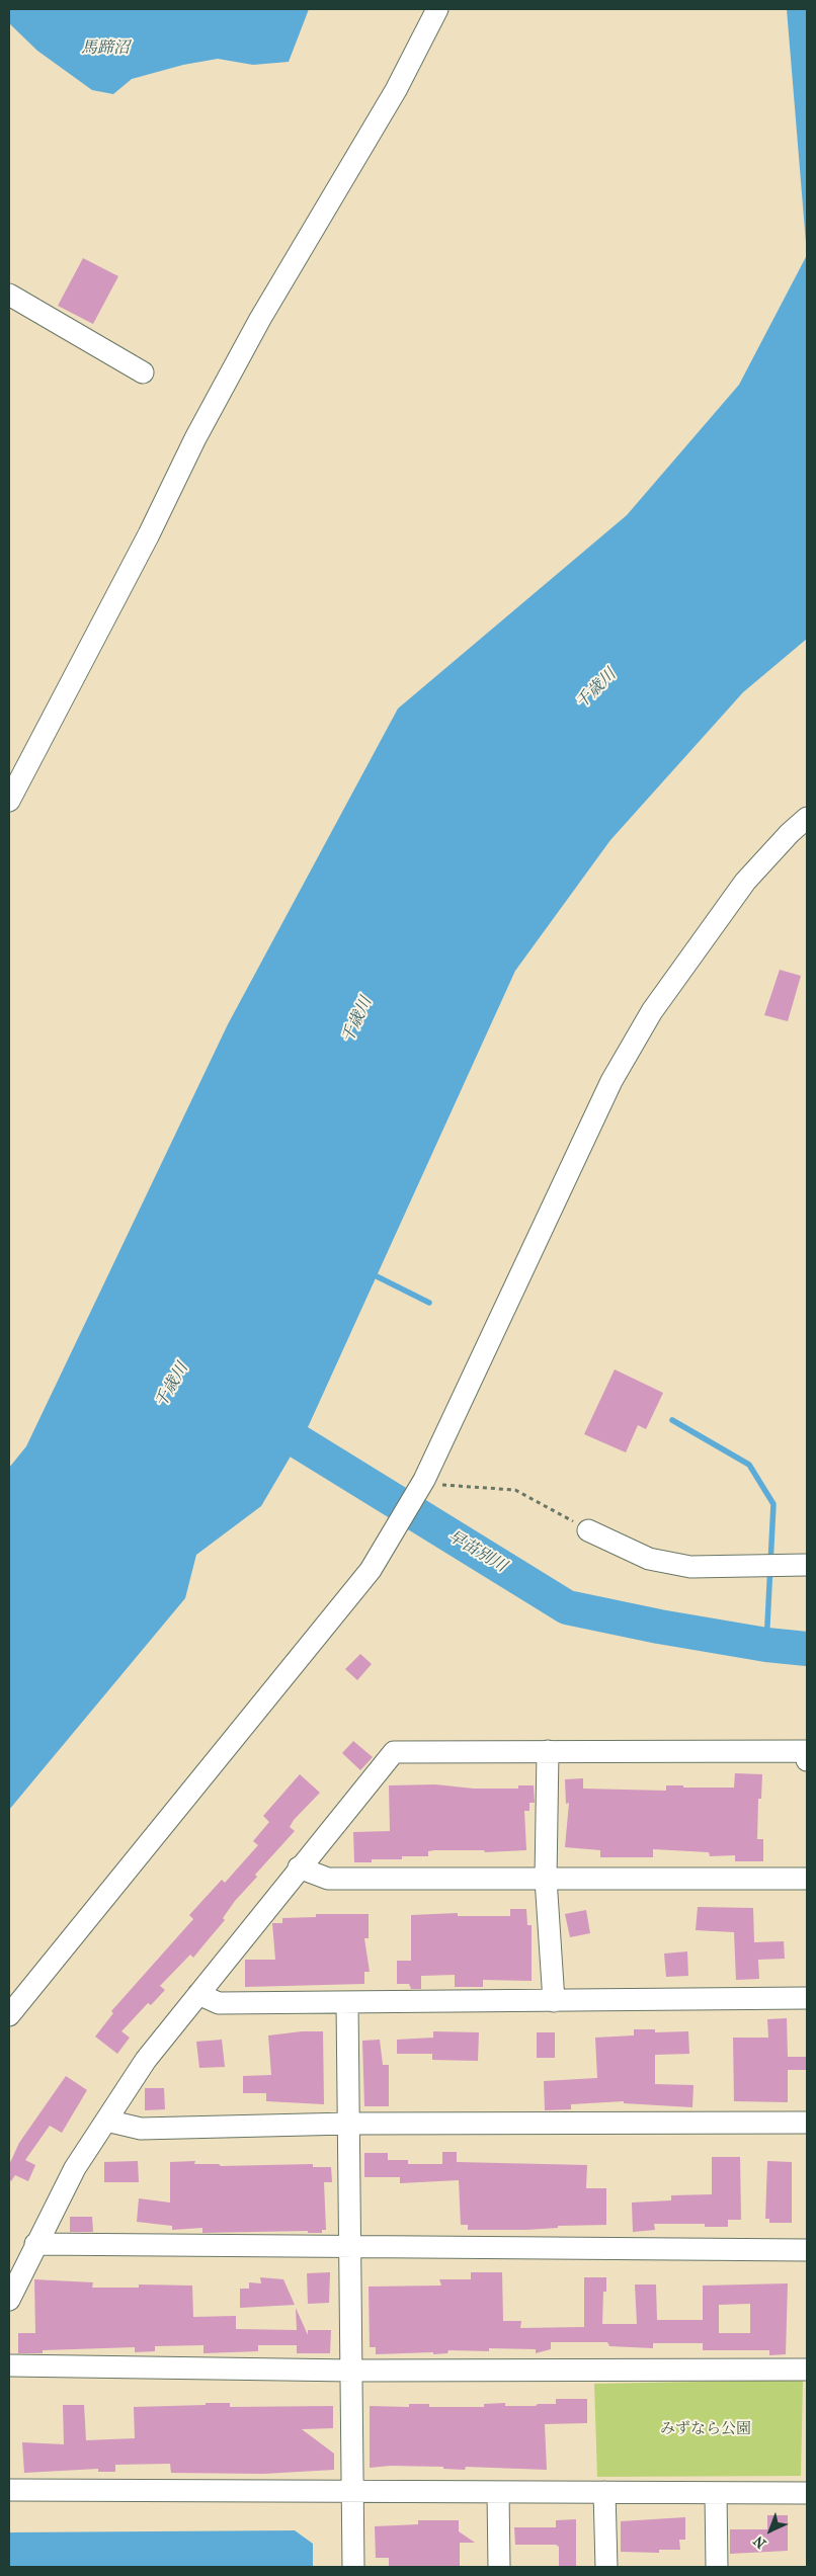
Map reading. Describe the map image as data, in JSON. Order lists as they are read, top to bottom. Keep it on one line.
{"water":["馬蹄沼","千歳川","早苗別川"],"parks":["みずなら公園"],"north":"bottom left"}
